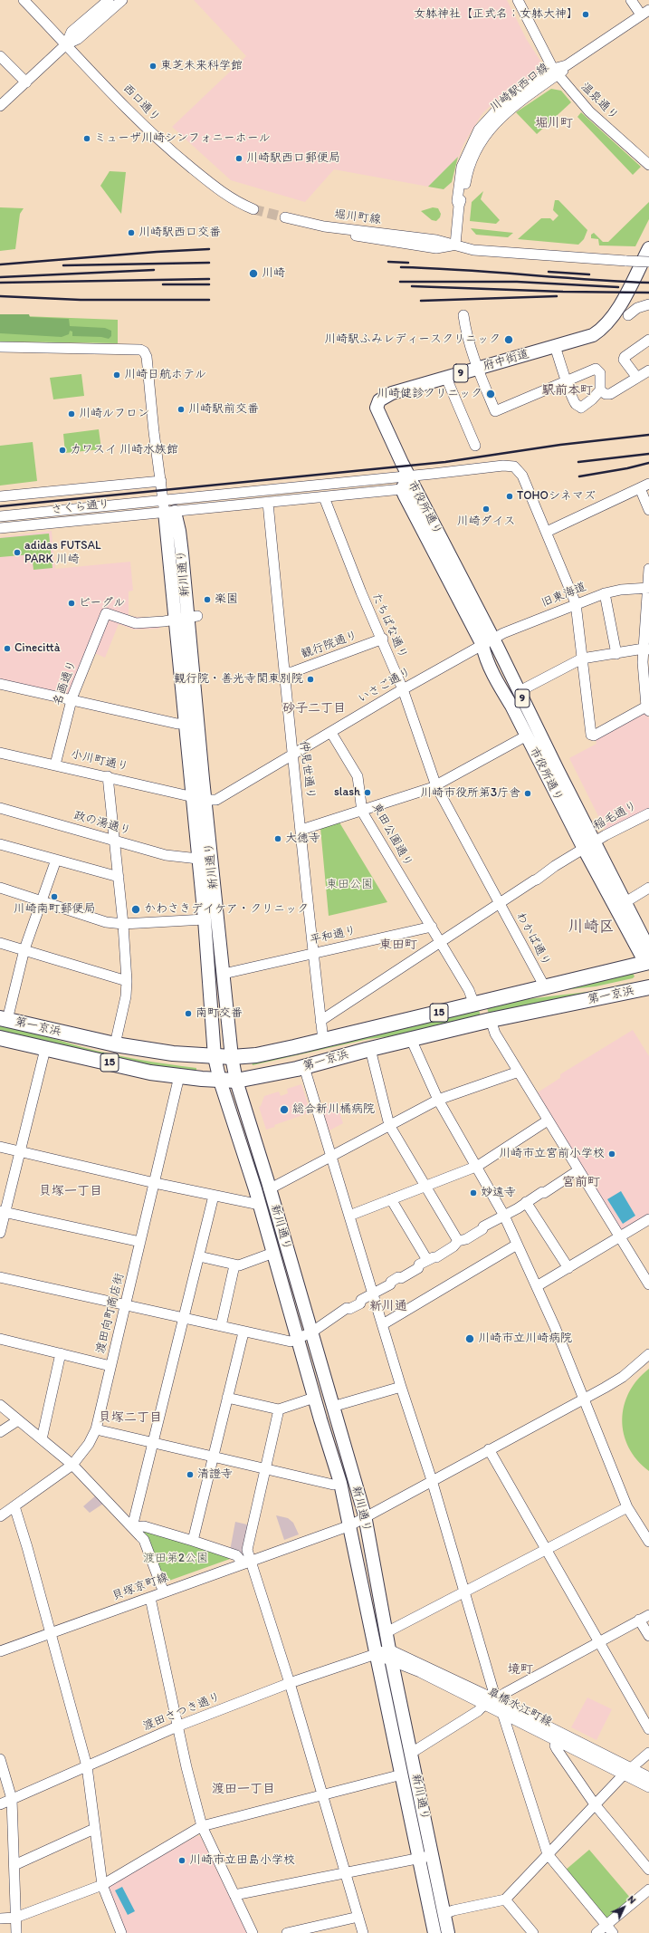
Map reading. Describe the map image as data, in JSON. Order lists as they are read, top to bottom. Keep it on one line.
{"streets":{"highway":["第一京浜","15"],"main road":["府中街道","9","市役所通り","新川通り"],"street":["川崎駅西口線","温泉通り","西口通り","堀川町線","さくら通り","旧東海道","たちばな通り","観行院通り","名画通り","いさご通り","小川町通り","仲見世通り","稲毛通り","政の湯通り","東田公園通り","平和通り","わかば通り","渡田向町商店街","貝塚京町線","皐橋水江町線","渡田さつき通り"]},"crossings":[["川崎駅西口線","温泉通り"],["川崎駅西口線","堀川町線"],["府中街道","市役所通り"],["さくら通り","新川通り"],["市役所通り","旧東海道"],["市役所通り","いさご通り"],["市役所通り","稲毛通り"],["市役所通り","第一京浜"],["新川通り","名画通り"],["新川通り","いさご通り"],["新川通り","小川町通り"],["新川通り","政の湯通り"],["新川通り","平和通り"],["新川通り","第一京浜"],["新川通り","貝塚京町線"],["新川通り","皐橋水江町線"],["新川通り","渡田さつき通り"],["旧東海道","いさご通り"],["たちばな通り","観行院通り"],["たちばな通り","いさご通り"],["たちばな通り","わかば通り"],["観行院通り","仲見世通り"],["名画通り","小川町通り"],["いさご通り","小川町通り"],["いさご通り","仲見世通り"],["いさご通り","東田公園通り"],["仲見世通り","平和通り"],["仲見世通り","第一京浜"],["東田公園通り","平和通り"],["わかば通り","第一京浜"],["第一京浜","渡田向町商店街"],["皐橋水江町線","渡田さつき通り"]],"districts":["堀川町","駅前本町","砂子二丁目","川崎区","東田町","宮前町","貝塚一丁目","新川通","貝塚二丁目","境町","渡田一丁目"],"parks":["東田公園","渡田第2公園"],"places":["女躰神社【正式名：女躰大神】","東芝未来科学館","ミューザ川崎シンフォニーホール","川崎駅西口郵便局","川崎駅西口交番","川崎","川崎駅ふみレディースクリニック","川崎日航ホテル","川崎健診クリニック","川崎駅前交番","川崎ルフロン","カワスイ 川崎水族館","TOHOシネマズ","川崎ダイス","adidas FUTSAL PARK 川崎","楽園","ビーグル","Cinecittà","観行院・善光寺関東別院","slash","川崎市役所第3庁舎","大徳寺","川崎南町郵便局","かわさきデイケア・クリニック","南町交番","総合新川橘病院","川崎市立宮前小学校","妙遠寺","川崎市立川崎病院","清證寺","川崎市立田島小学校"],"north":"top right"}
